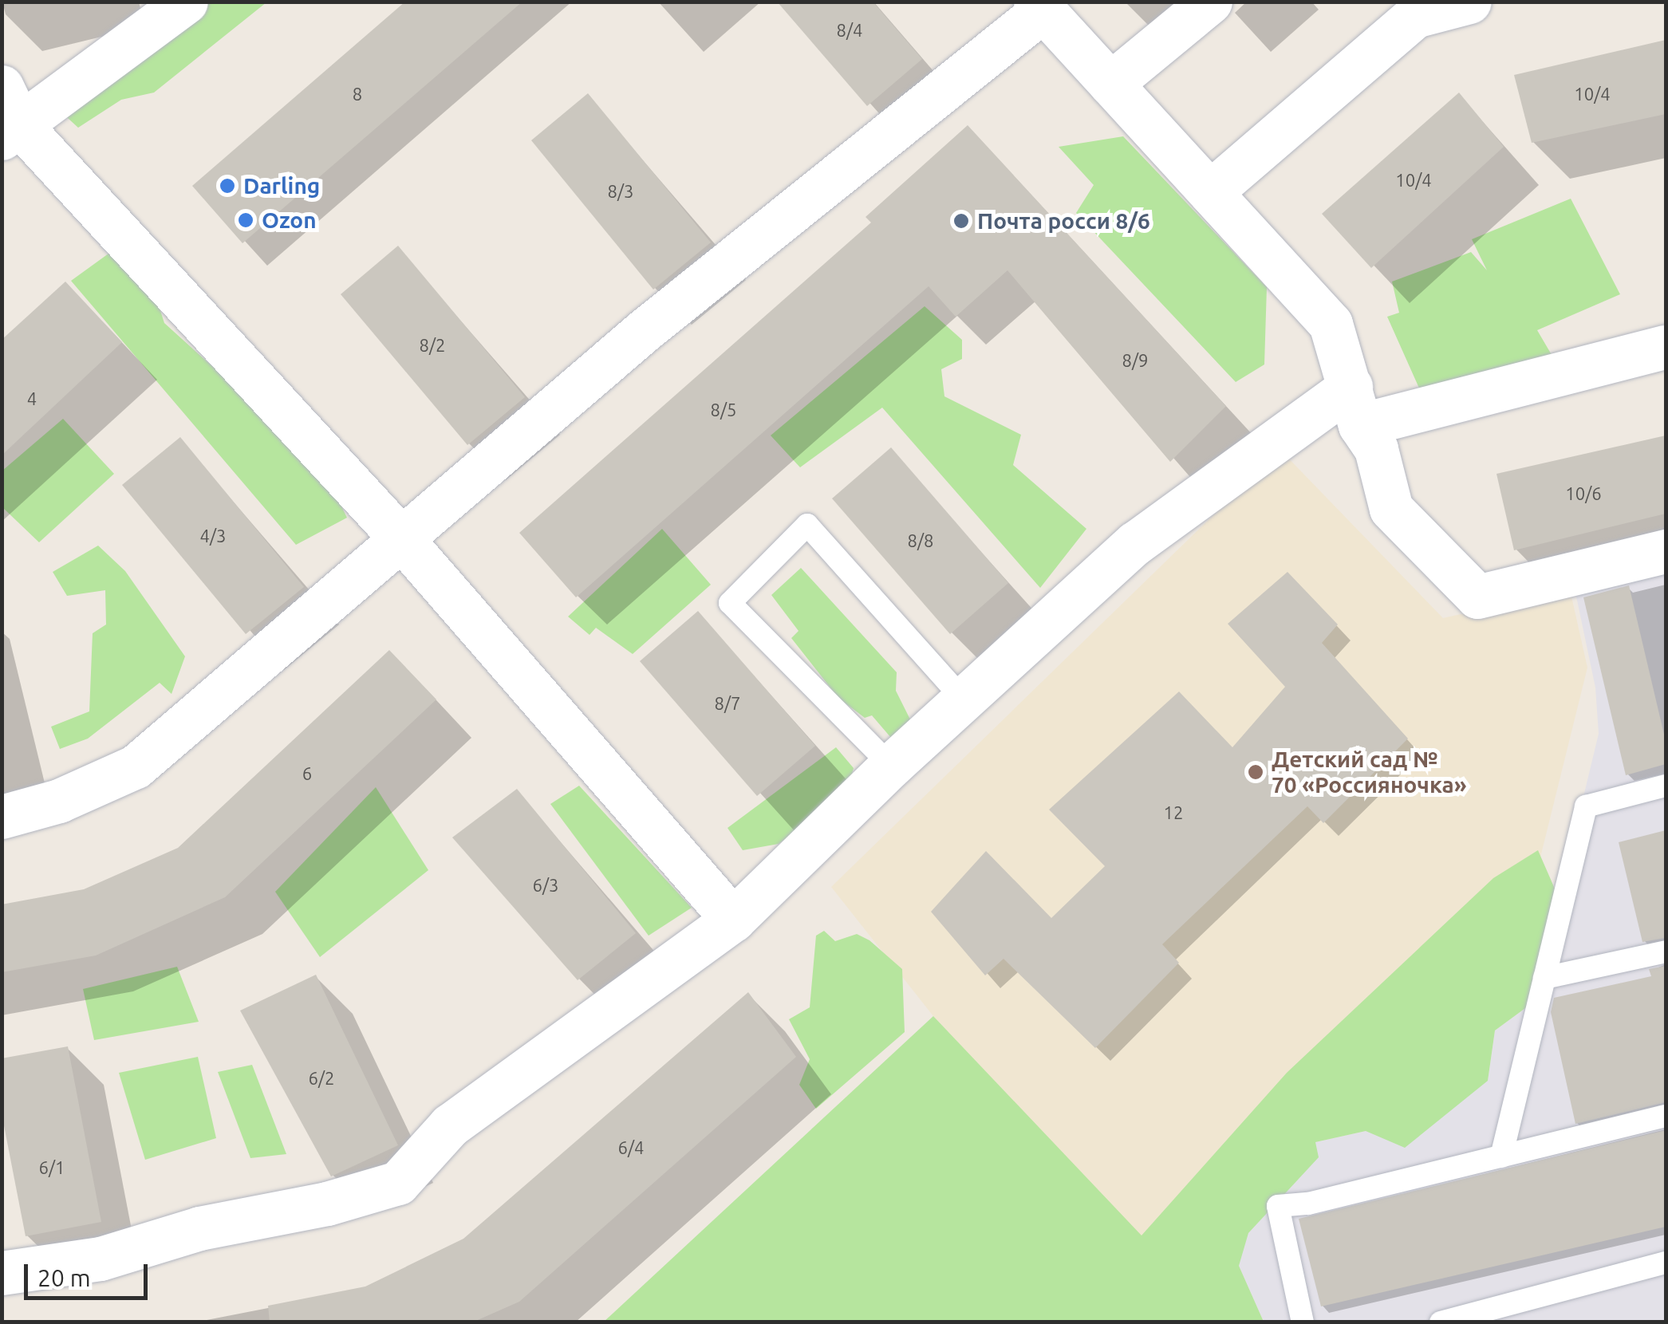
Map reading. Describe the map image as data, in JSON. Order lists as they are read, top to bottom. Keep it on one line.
{"places":["Darling","Ozon","Почта росси 8/6","Детский сад № 70 «Россияночка»"],"house_numbers":["8/4","8","10/4","10/4","8/3","8/2","8/9","4","8/5","10/6","4/3","8/8","8/7","6","12","6/3","6/2","6/4","6/1"],"scale_bar":"20 m"}
